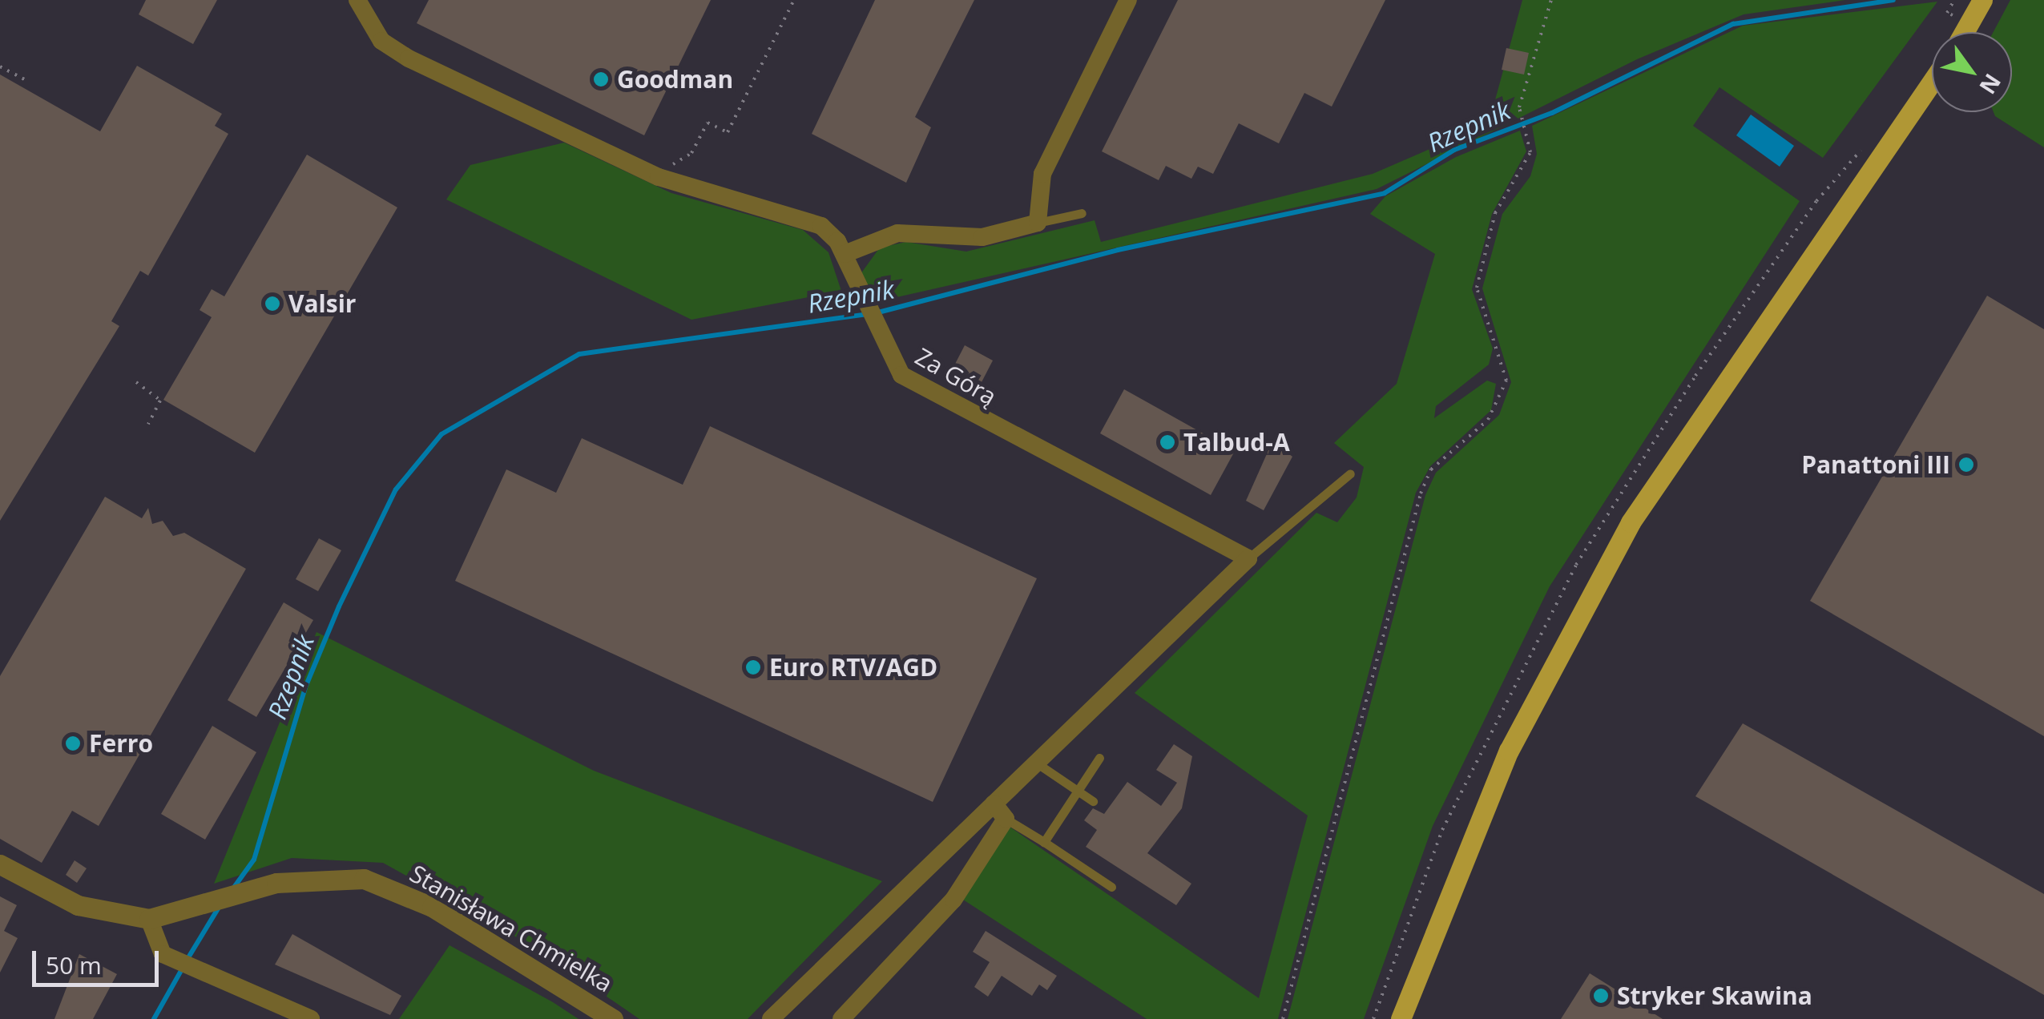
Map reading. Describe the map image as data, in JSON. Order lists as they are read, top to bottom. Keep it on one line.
{"streets":{"street":["Za Górą","Stanisława Chmielka"]},"water":["Rzepnik"],"places":["Goodman","Valsir","Talbud-A","Panattoni III","Euro RTV/AGD","Ferro","Stryker Skawina"],"scale_bar":"50 m","north":"bottom right"}
